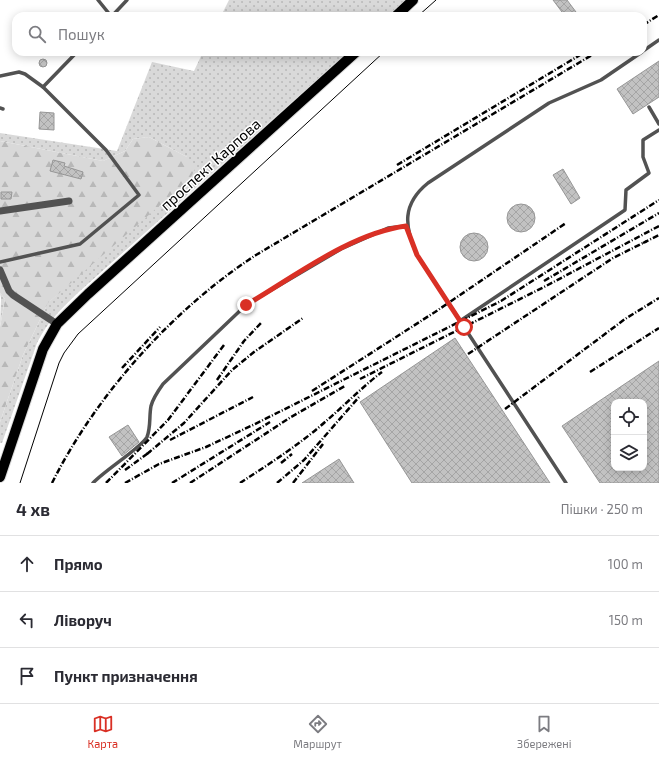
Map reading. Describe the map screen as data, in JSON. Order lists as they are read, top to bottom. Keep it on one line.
{"streets":{"main road":["проспект Карпова"]},"page":{"search":"Пошук","heading":["4 хв","Пішки · 250 m"],"list":[["Прямо","100 m"],["Ліворуч","150 m"],"Пункт призначення"],"nav":["Карта","Маршрут","Збережені"]}}
